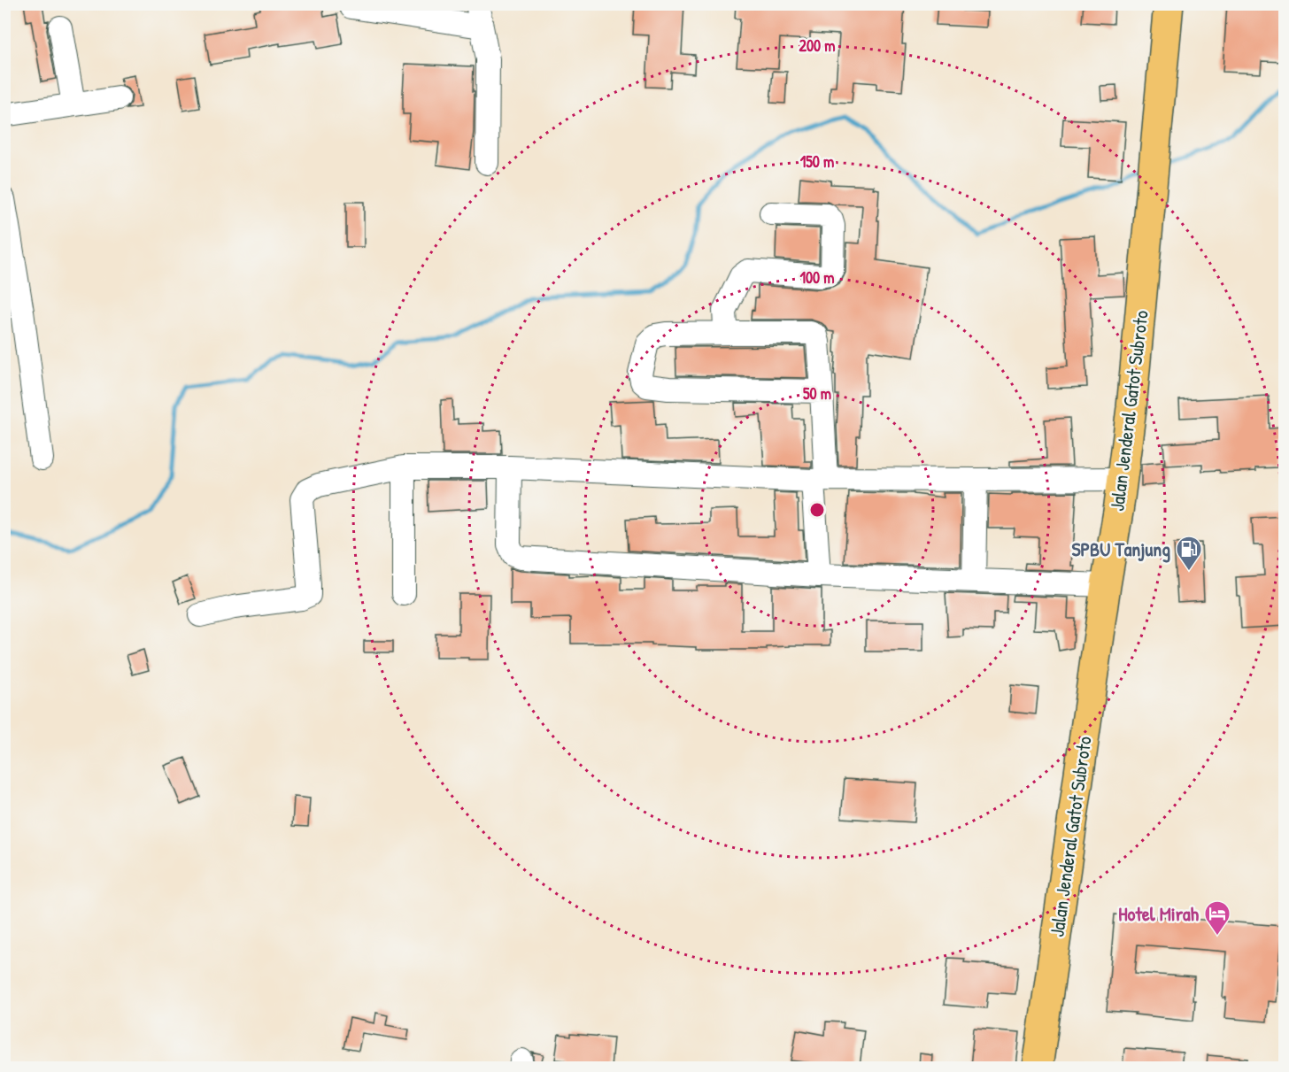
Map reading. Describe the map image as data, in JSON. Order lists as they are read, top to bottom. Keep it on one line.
{"streets":{"highway":["Jalan Jenderal Gatot Subroto"]},"places":{"fuel station":["SPBU Tanjung"],"hotel":["Hotel Mirah"]},"rings":["200 m","150 m","100 m","50 m"]}
